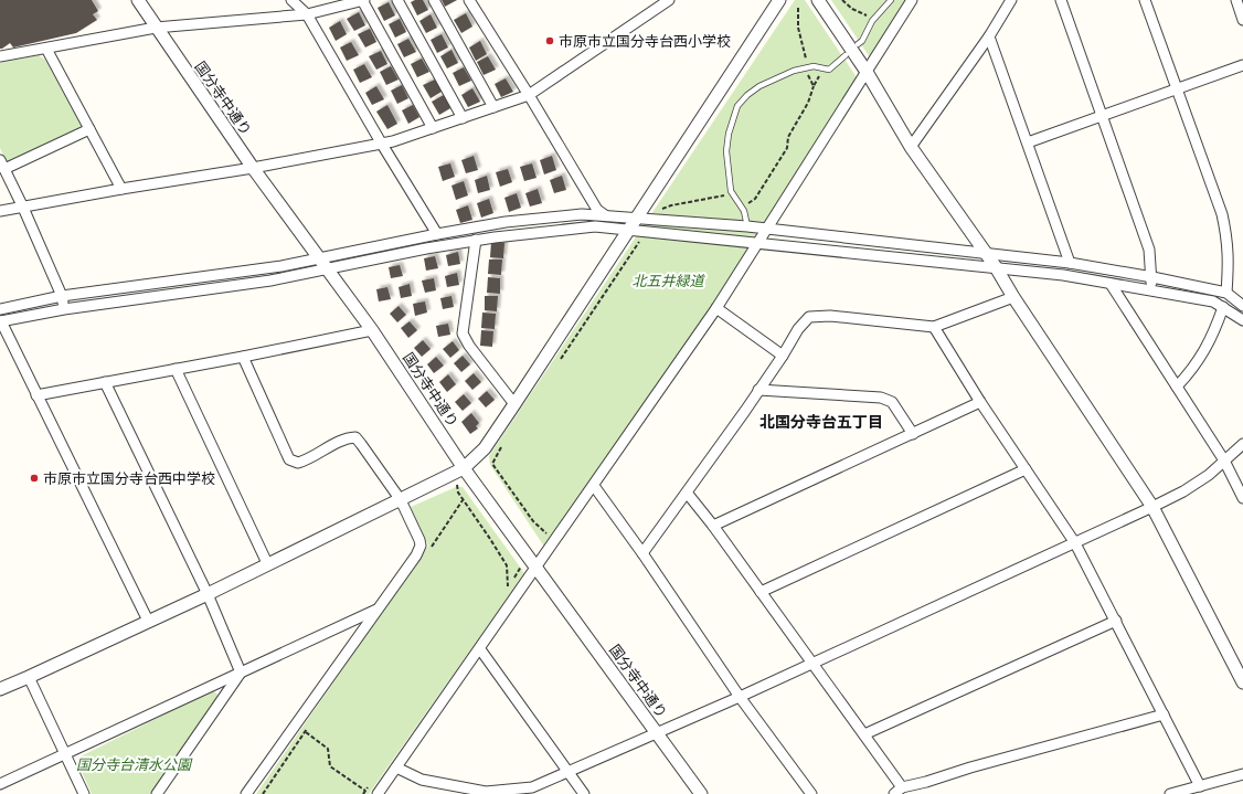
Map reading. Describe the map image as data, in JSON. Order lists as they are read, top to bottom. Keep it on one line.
{"streets":{"street":["国分寺中通り"]},"districts":["北国分寺台五丁目"],"parks":["北五井緑道","国分寺台清水公園"],"places":["市原市立国分寺台西小学校","市原市立国分寺台西中学校"]}
